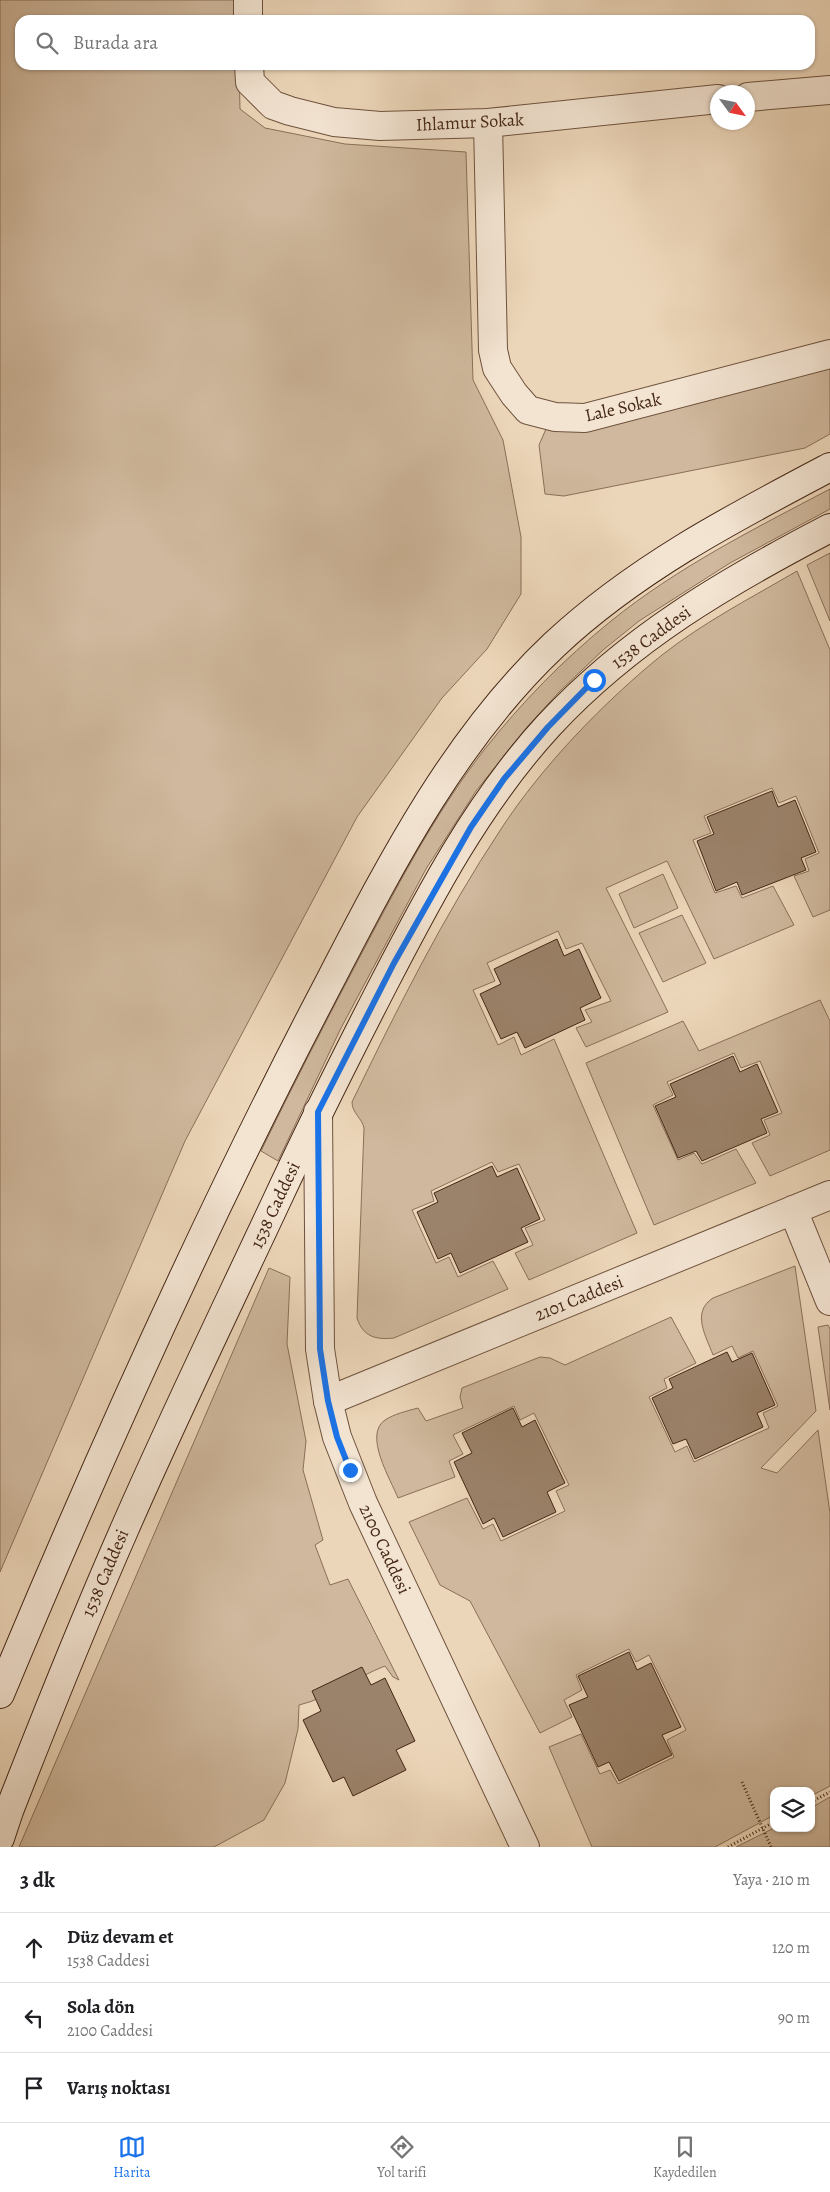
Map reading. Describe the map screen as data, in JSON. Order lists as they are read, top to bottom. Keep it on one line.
{"streets":{"main road":["Ihlamur Sokak","Lale Sokak","1538 Caddesi","2101 Caddesi","2100 Caddesi"]},"crossings":[["Ihlamur Sokak","Lale Sokak"],["1538 Caddesi","2100 Caddesi"],["2101 Caddesi","2100 Caddesi"]],"north":"bottom right","page":{"search":"Burada ara","heading":["3 dk","Yaya · 210 m"],"list":[["Düz devam et","1538 Caddesi","120 m"],["Sola dön","2100 Caddesi","90 m"],"Varış noktası"],"nav":["Harita","Yol tarifi","Kaydedilen"]}}
